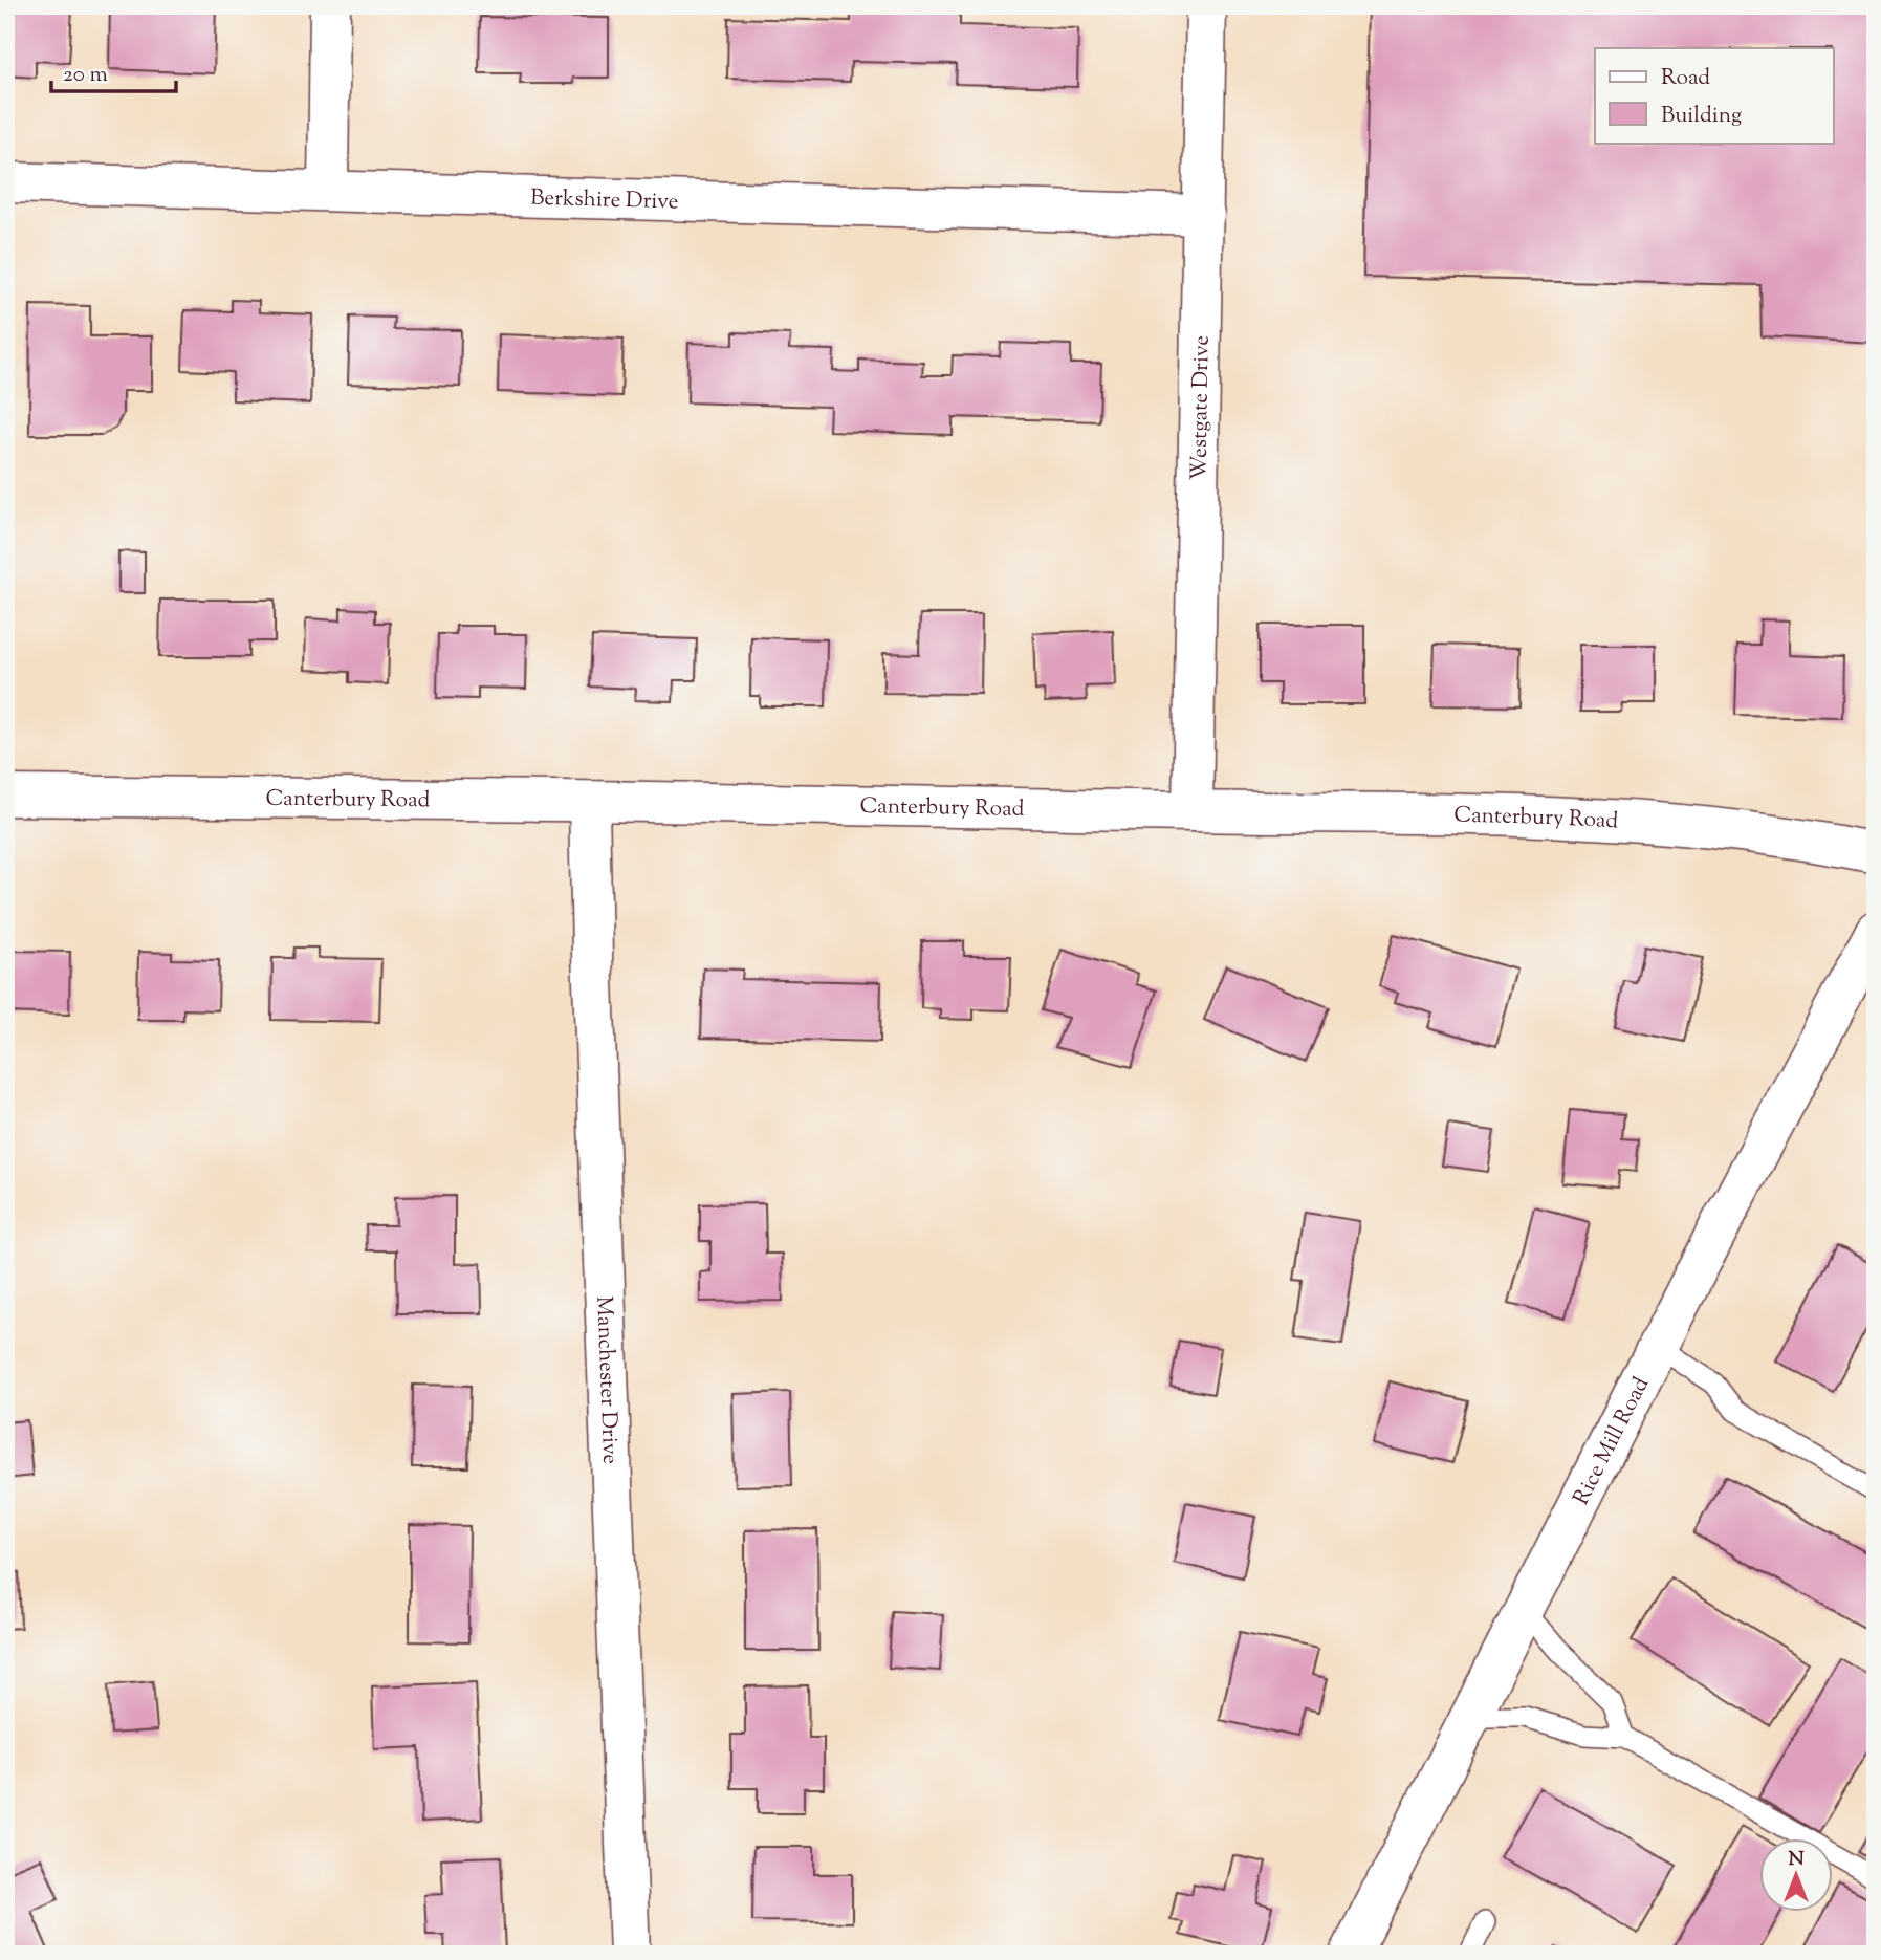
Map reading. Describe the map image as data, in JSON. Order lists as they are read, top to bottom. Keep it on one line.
{"streets":{"street":["Berkshire Drive","Westgate Drive","Canterbury Road","Manchester Drive","Rice Mill Road"]},"crossings":[["Berkshire Drive","Westgate Drive"],["Westgate Drive","Canterbury Road"],["Canterbury Road","Manchester Drive"]],"legend":["Road","Building"],"scale_bar":"20 m","north":"top"}
